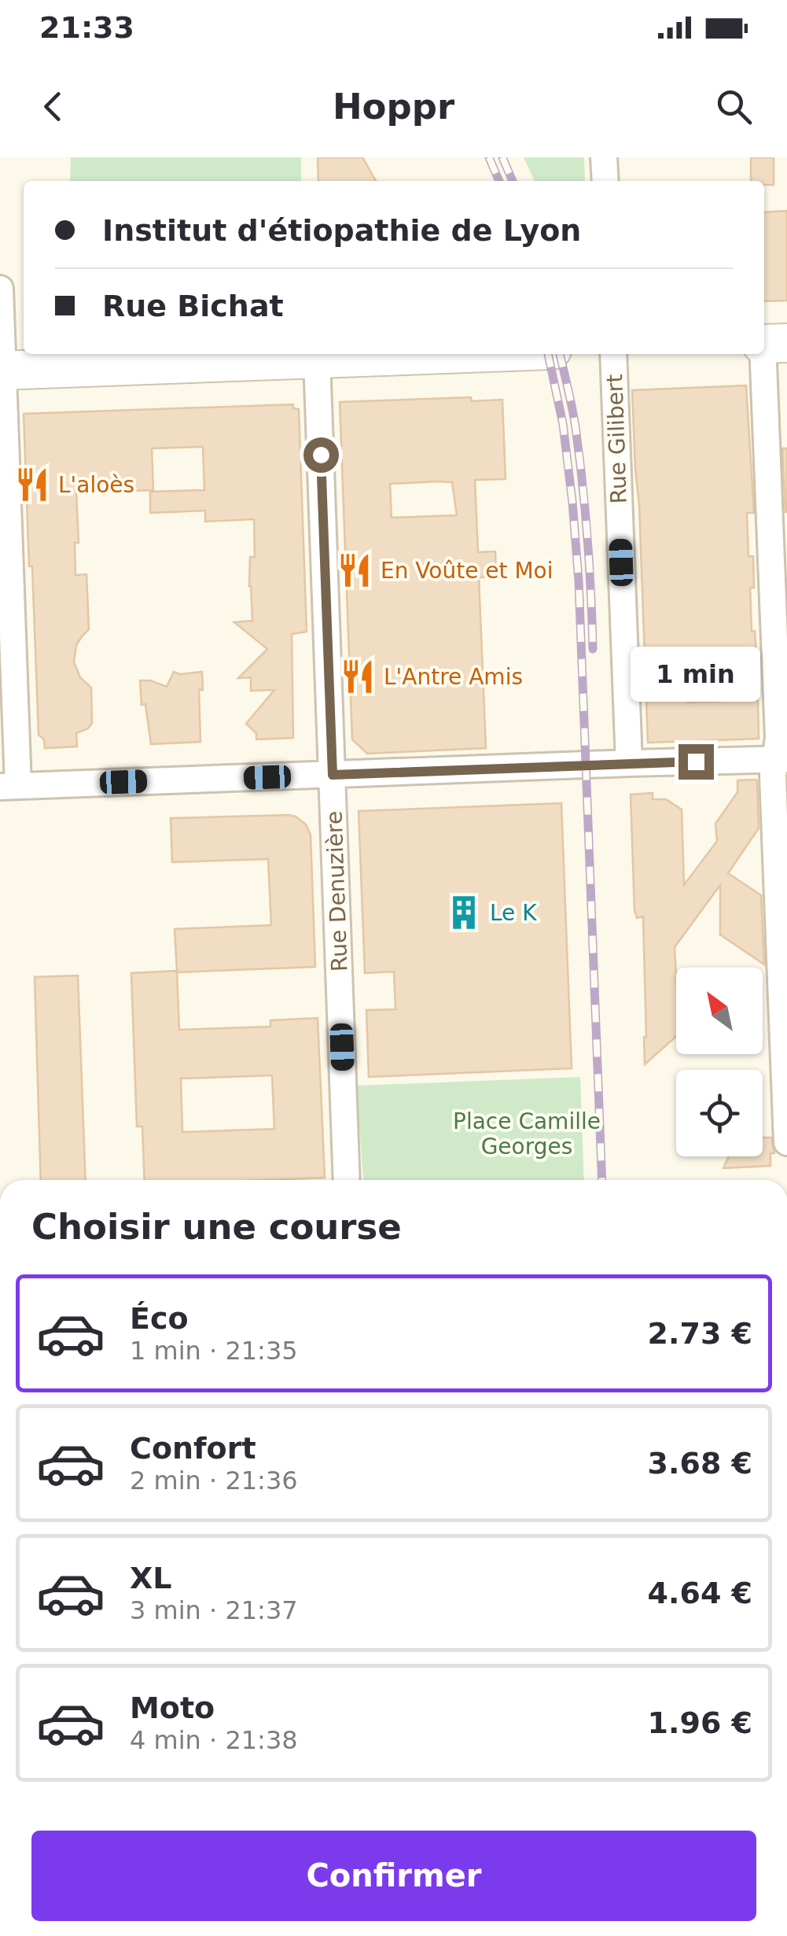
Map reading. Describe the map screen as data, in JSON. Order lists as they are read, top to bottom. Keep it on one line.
{"streets":{"street":["Rue Gilibert","Rue Denuzière"]},"parks":["Place Camille Georges"],"places":{"restaurant":["L'aloès","En Voûte et Moi","L'Antre Amis"],"building":["Le K"]},"north":"top left","page":{"status":"21:33","header":"Hoppr","banner":["Institut d'étiopathie de Lyon","Rue Bichat"],"bubble":"1 min","heading":"Choisir une course","list":[{"name":"Éco","note":"1 min · 21:35","value":"2.73 €"},{"name":"Confort","note":"2 min · 21:36","value":"3.68 €"},{"name":"XL","note":"3 min · 21:37","value":"4.64 €"},{"name":"Moto","note":"4 min · 21:38","value":"1.96 €"}],"buttons":"Confirmer"}}
